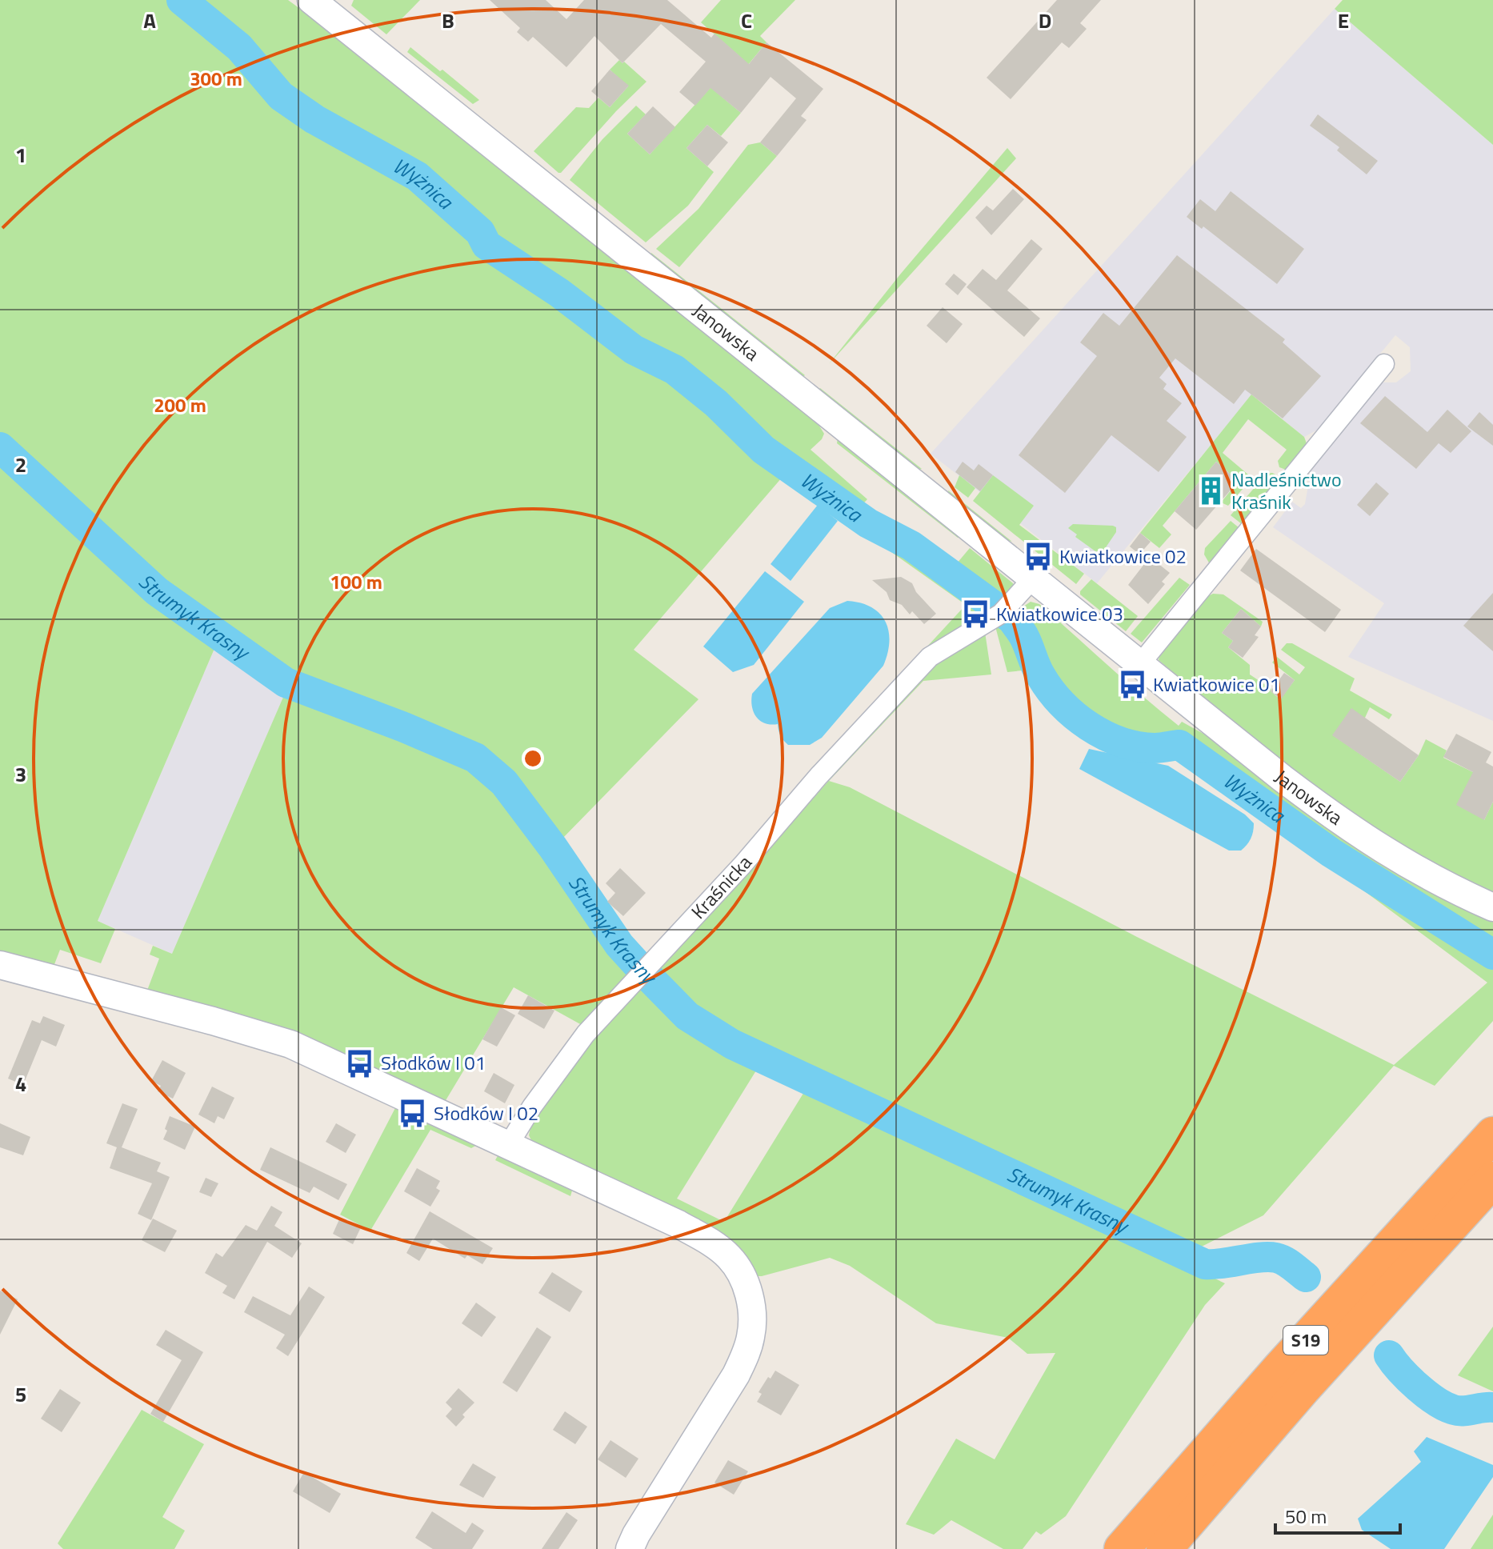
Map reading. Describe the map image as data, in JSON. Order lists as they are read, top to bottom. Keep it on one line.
{"streets":{"highway":["S19"],"street":["Janowska","Kraśnicka"]},"crossings":[["Janowska","Kraśnicka"]],"water":["Wyżnica","Strumyk Krasny"],"places":{"building":["Nadleśnictwo Kraśnik"],"bus stop":["Kwiatkowice 02","Kwiatkowice 03","Kwiatkowice 01","Słodków I 01","Słodków I 02"]},"scale_bar":"50 m","grid":{"columns":["A","B","C","D","E"],"rows":["1","2","3","4","5"]},"rings":["300 m","200 m","100 m"]}
